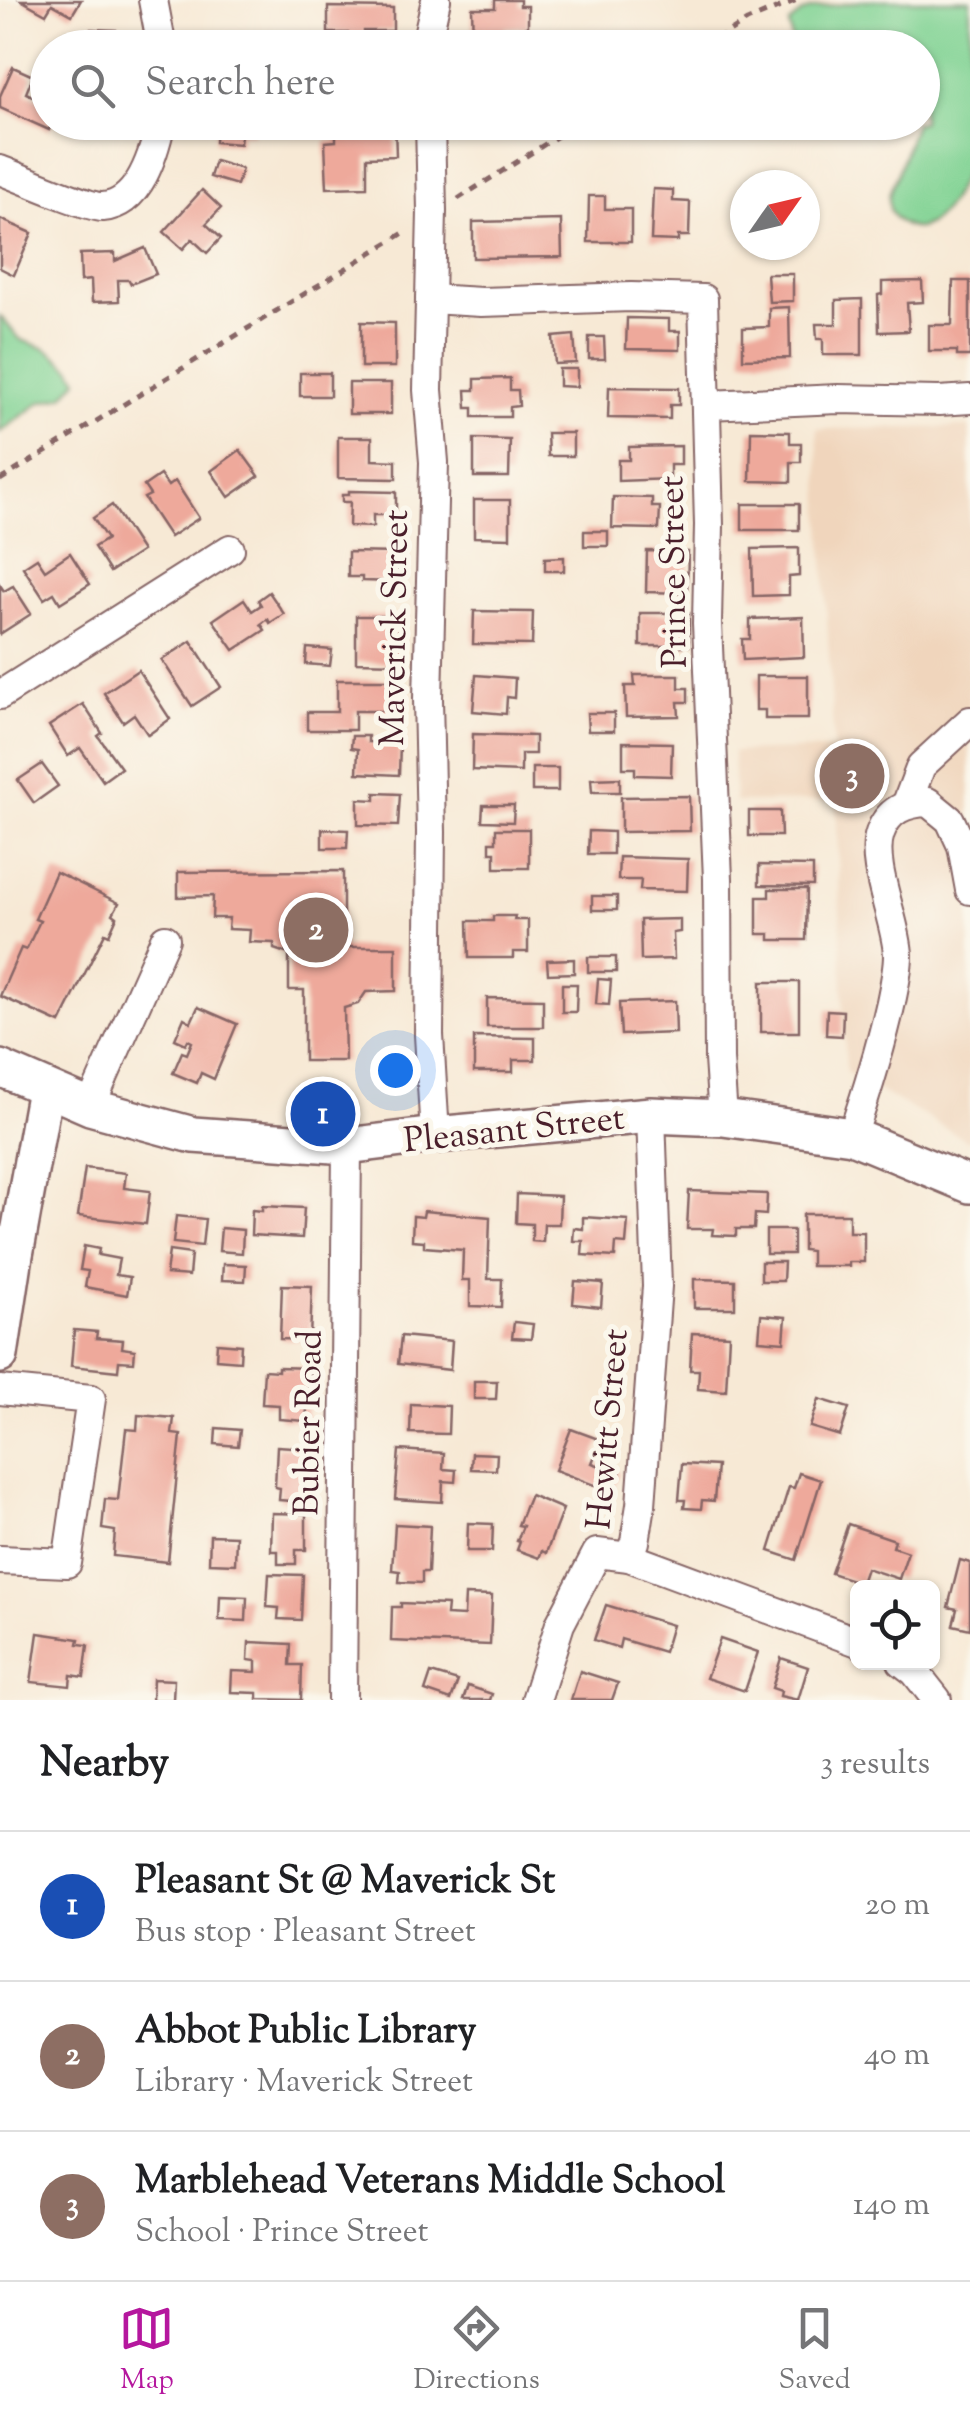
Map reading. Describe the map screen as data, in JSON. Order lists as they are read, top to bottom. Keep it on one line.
{"streets":{"main road":["Pleasant Street"],"street":["Prince Street","Maverick Street","Bubier Road","Hewitt Street"]},"crossings":[["Prince Street","Maverick Street"],["Prince Street","Pleasant Street"],["Maverick Street","Pleasant Street"],["Pleasant Street","Bubier Road"],["Pleasant Street","Hewitt Street"]],"north":"top right","page":{"search":"Search here","pins":["3","2","1"],"heading":["Nearby","3 results"],"list":[{"mark":"1","name":"Pleasant St @ Maverick St","note":"Bus stop · Pleasant Street","value":"20 m"},{"mark":"2","name":"Abbot Public Library","note":"Library · Maverick Street","value":"40 m"},{"mark":"3","name":"Marblehead Veterans Middle School","note":"School · Prince Street","value":"140 m"}],"nav":["Map","Directions","Saved"]}}
